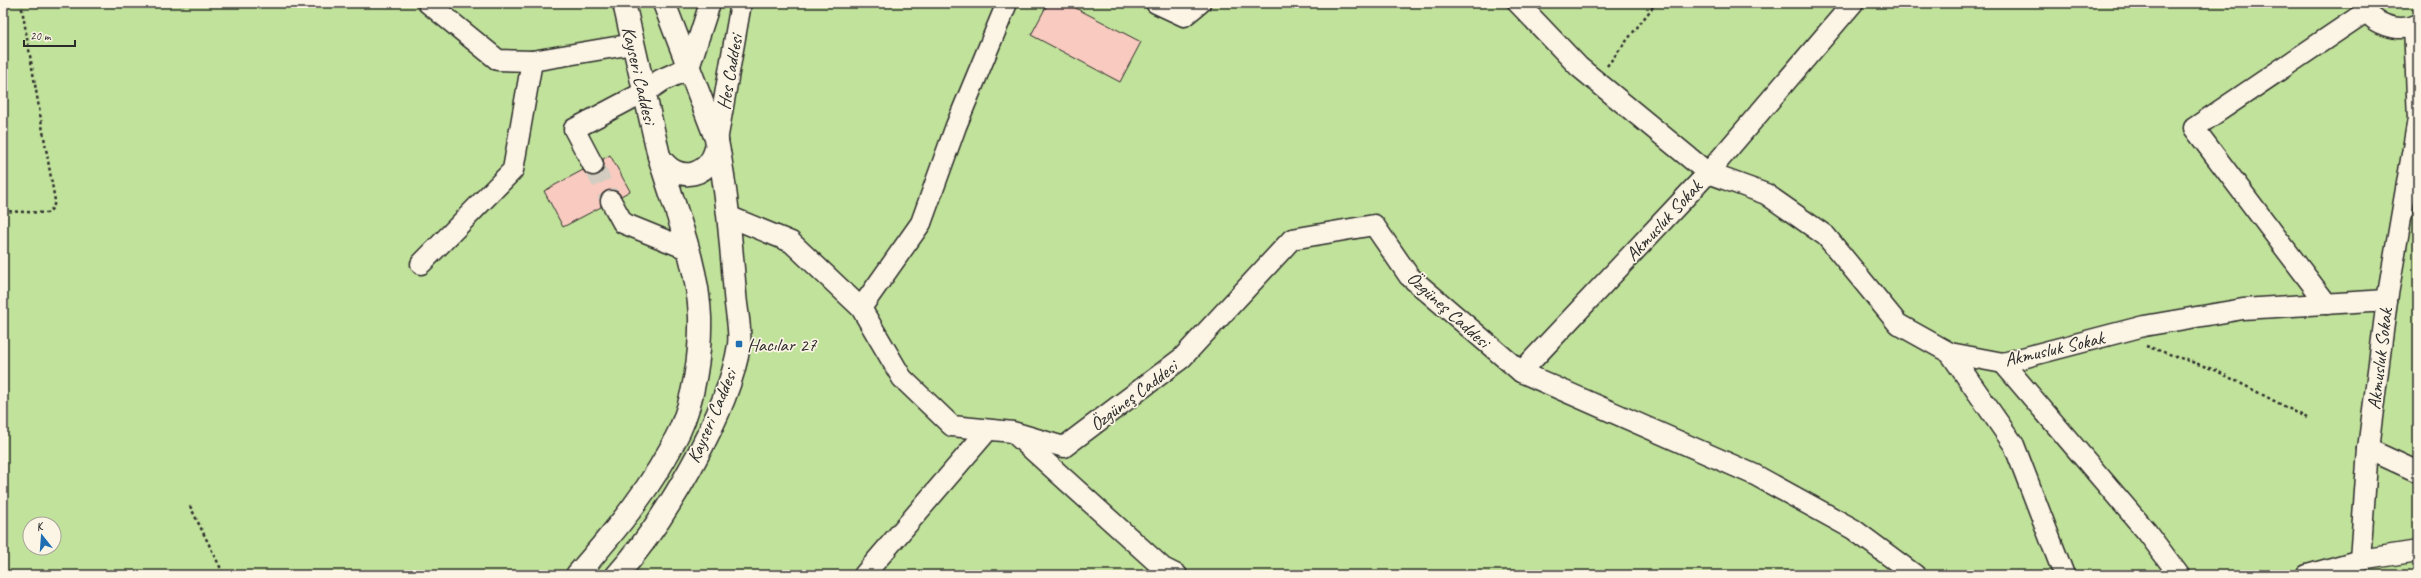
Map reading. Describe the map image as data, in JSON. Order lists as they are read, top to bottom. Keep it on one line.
{"streets":{"main road":["Kayseri Caddesi"],"street":["Hes Caddesi","Akmusluk Sokak","Özgüneş Caddesi"]},"crossings":[["Hes Caddesi","Kayseri Caddesi"],["Kayseri Caddesi","Özgüneş Caddesi"],["Akmusluk Sokak","Özgüneş Caddesi"]],"places":{"transit":["Hacılar 27"]},"scale_bar":"20 m","north":"top"}
